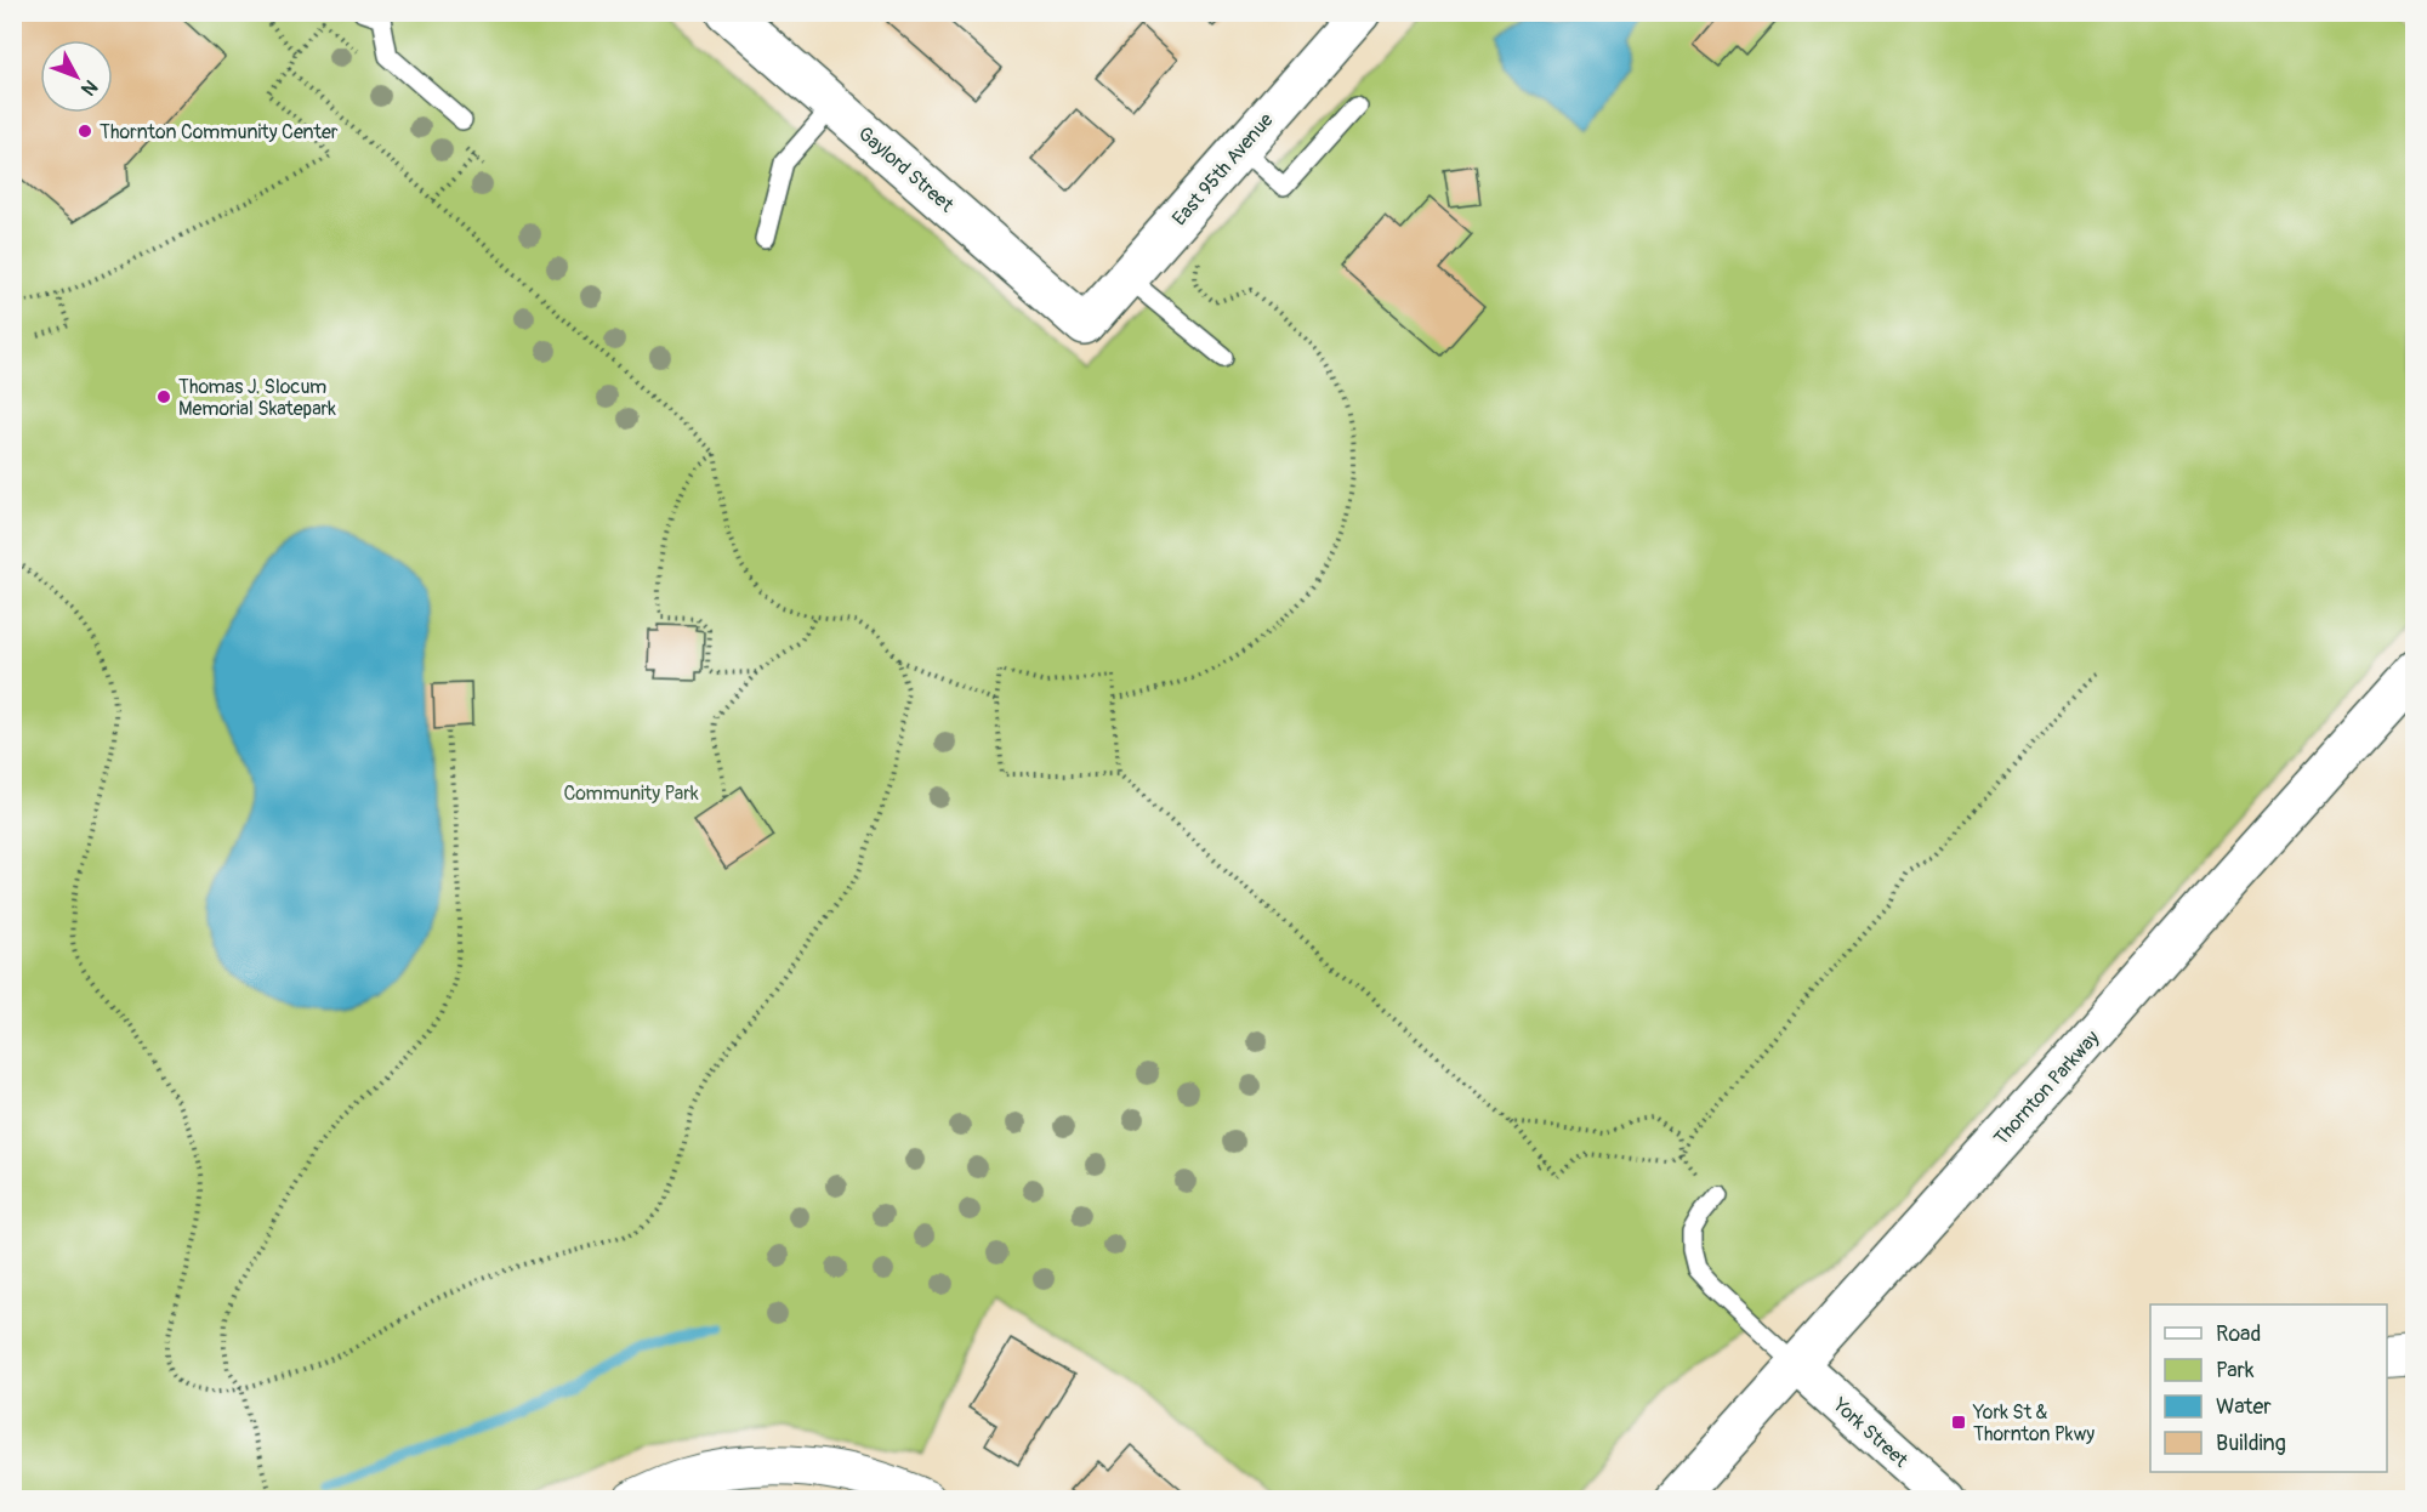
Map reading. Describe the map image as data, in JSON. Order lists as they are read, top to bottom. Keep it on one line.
{"streets":{"main road":["Gaylord Street","East 95th Avenue","Thornton Parkway","York Street"]},"crossings":[["Gaylord Street","East 95th Avenue"],["Thornton Parkway","York Street"]],"parks":["Community Park"],"places":{"other":["Thornton Community Center","Thomas J. Slocum Memorial Skatepark"],"transit":["York St & Thornton Pkwy"]},"legend":["Road","Park","Water","Building"],"north":"bottom right"}
